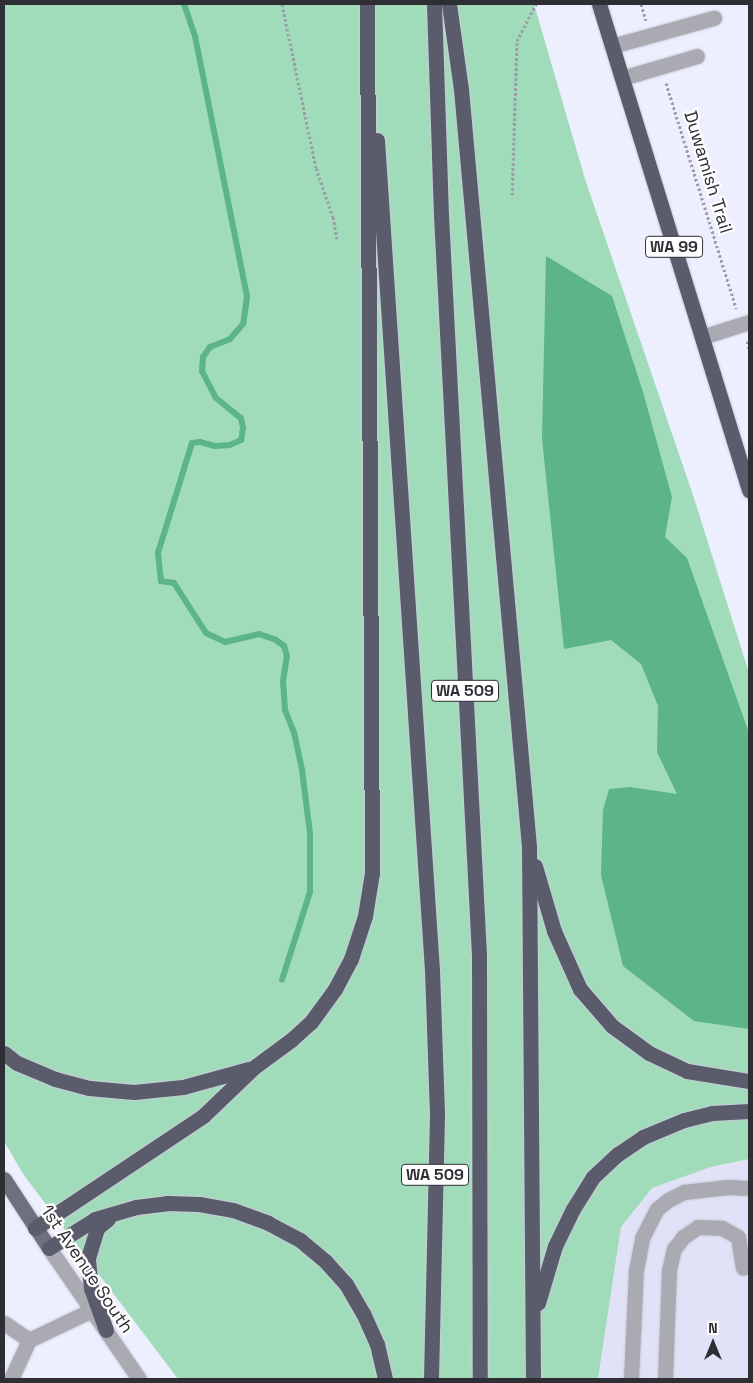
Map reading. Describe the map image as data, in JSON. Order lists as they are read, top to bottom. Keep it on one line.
{"streets":{"highway":["WA 99","WA 509"],"main road":["1st Avenue South"],"path":["Duwamish Trail"]},"north":"top"}
